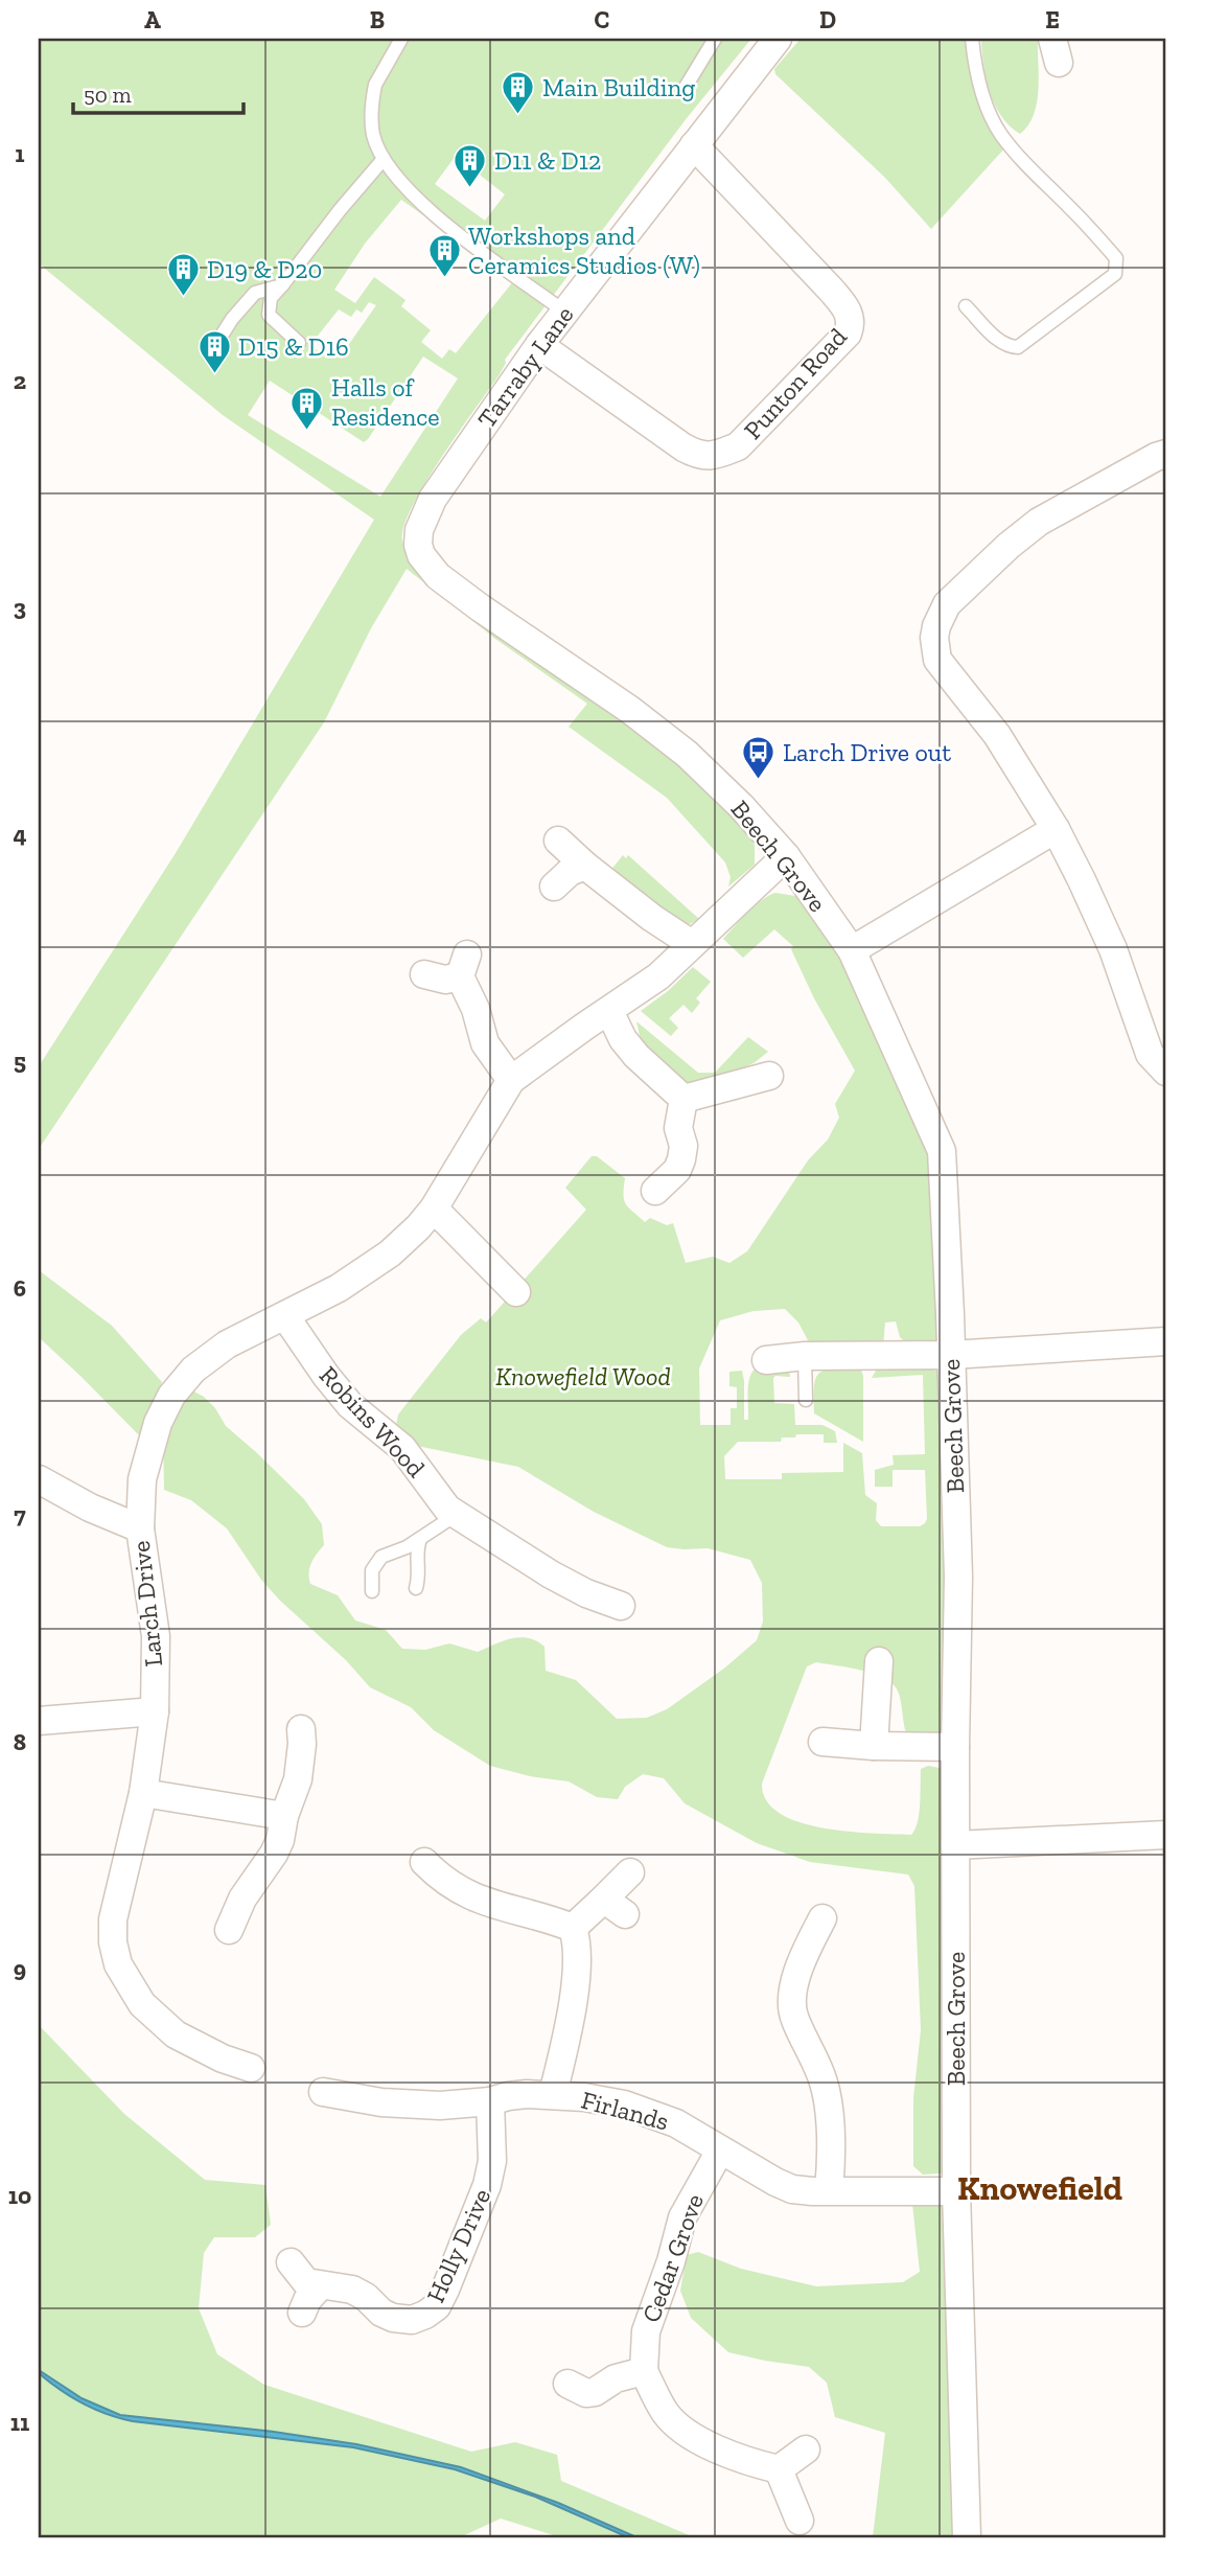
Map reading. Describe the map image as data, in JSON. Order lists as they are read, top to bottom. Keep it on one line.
{"streets":{"street":["Tarraby Lane","Punton Road","Beech Grove","Robins Wood","Larch Drive","Firlands","Holly Drive","Cedar Grove"]},"crossings":[["Tarraby Lane","Punton Road"],["Tarraby Lane","Beech Grove"],["Beech Grove","Larch Drive"],["Beech Grove","Firlands"],["Robins Wood","Larch Drive"],["Firlands","Holly Drive"],["Firlands","Cedar Grove"]],"districts":["Knowefield"],"parks":["Knowefield Wood"],"places":{"building":["Main Building","D11 & D12","Workshops and Ceramics Studios (W)","D19 & D20","D15 & D16","Halls of Residence"],"bus stop":["Larch Drive out"]},"scale_bar":"50 m","grid":{"columns":["A","B","C","D","E"],"rows":["1","2","3","4","5","6","7","8","9","10","11"]}}
